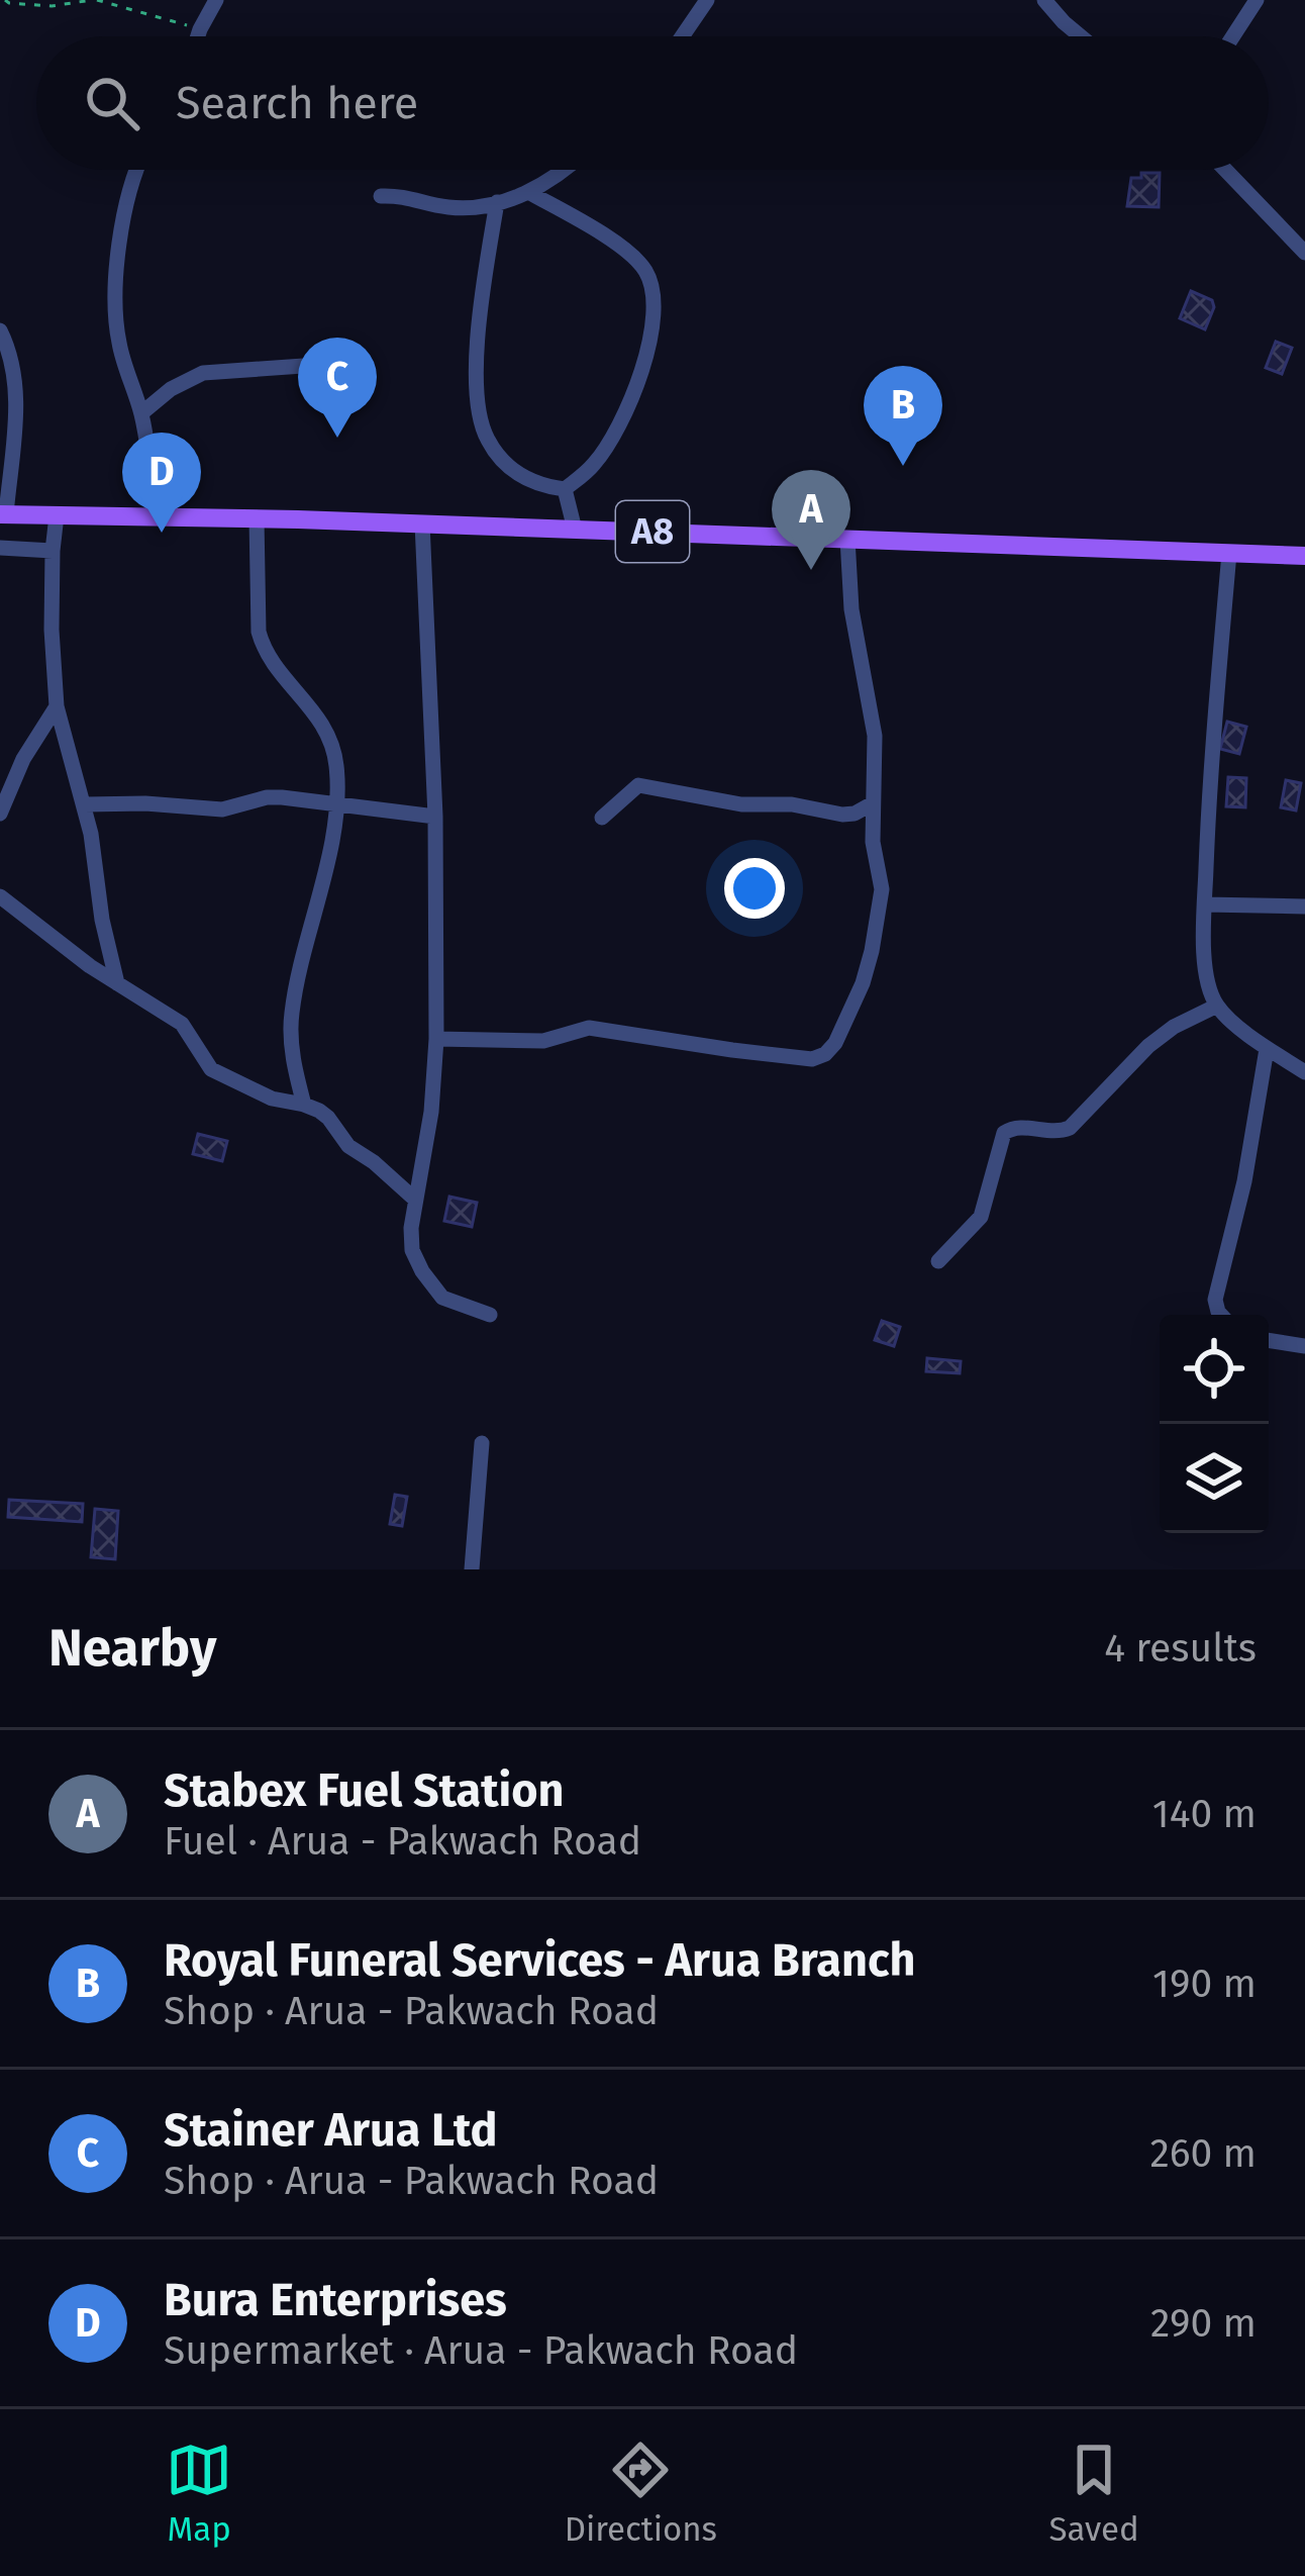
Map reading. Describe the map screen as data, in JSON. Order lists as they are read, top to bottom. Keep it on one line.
{"streets":{"main road":["A8"]},"page":{"search":"Search here","pins":["C","B","D","A"],"heading":["Nearby","4 results"],"list":[{"mark":"A","name":"Stabex Fuel Station","note":"Fuel · Arua - Pakwach Road","value":"140 m"},{"mark":"B","name":"Royal Funeral Services - Arua Branch","note":"Shop · Arua - Pakwach Road","value":"190 m"},{"mark":"C","name":"Stainer Arua Ltd","note":"Shop · Arua - Pakwach Road","value":"260 m"},{"mark":"D","name":"Bura Enterprises","note":"Supermarket · Arua - Pakwach Road","value":"290 m"}],"nav":["Map","Directions","Saved"]}}
